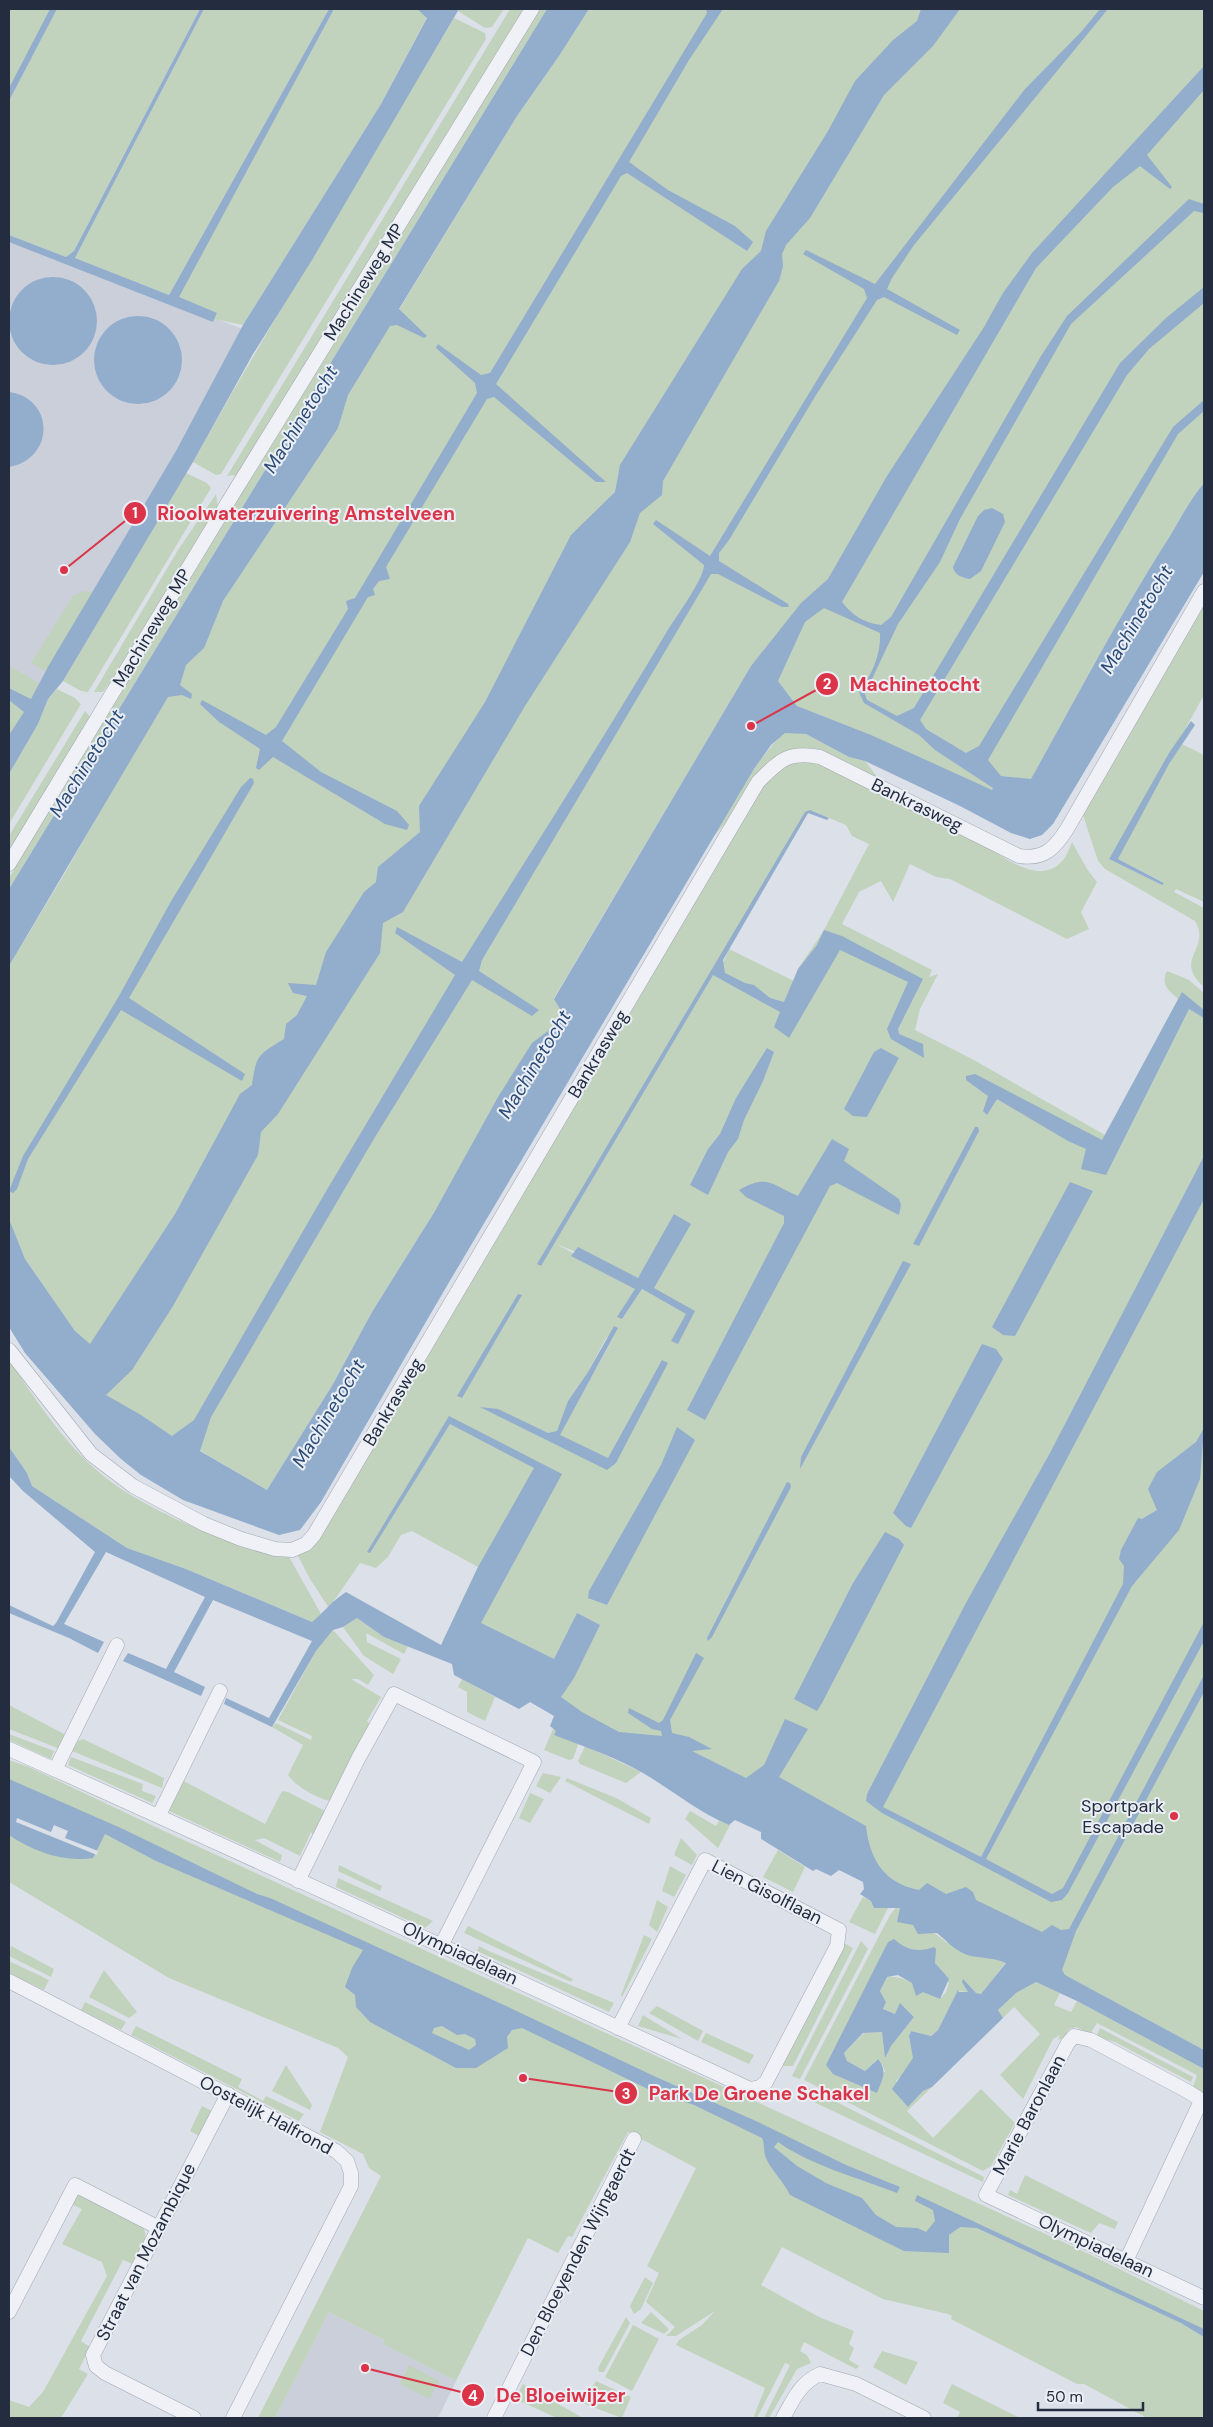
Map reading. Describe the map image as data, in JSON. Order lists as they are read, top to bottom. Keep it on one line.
{"streets":{"street":["Machineweg MP","Bankrasweg","Lien Gisolflaan","Olympiadelaan","Oostelijk Halfrond","Marie Baronlaan","Straat van Mozambique","Den Bloeyenden Wijngaerdt"]},"crossings":[["Lien Gisolflaan","Olympiadelaan"],["Olympiadelaan","Marie Baronlaan"],["Oostelijk Halfrond","Straat van Mozambique"]],"water":["Machinetocht"],"places":["Rioolwaterzuivering Amstelveen","Machinetocht","Sportpark Escapade","Park De Groene Schakel","De Bloeiwijzer"],"scale_bar":"50 m"}
